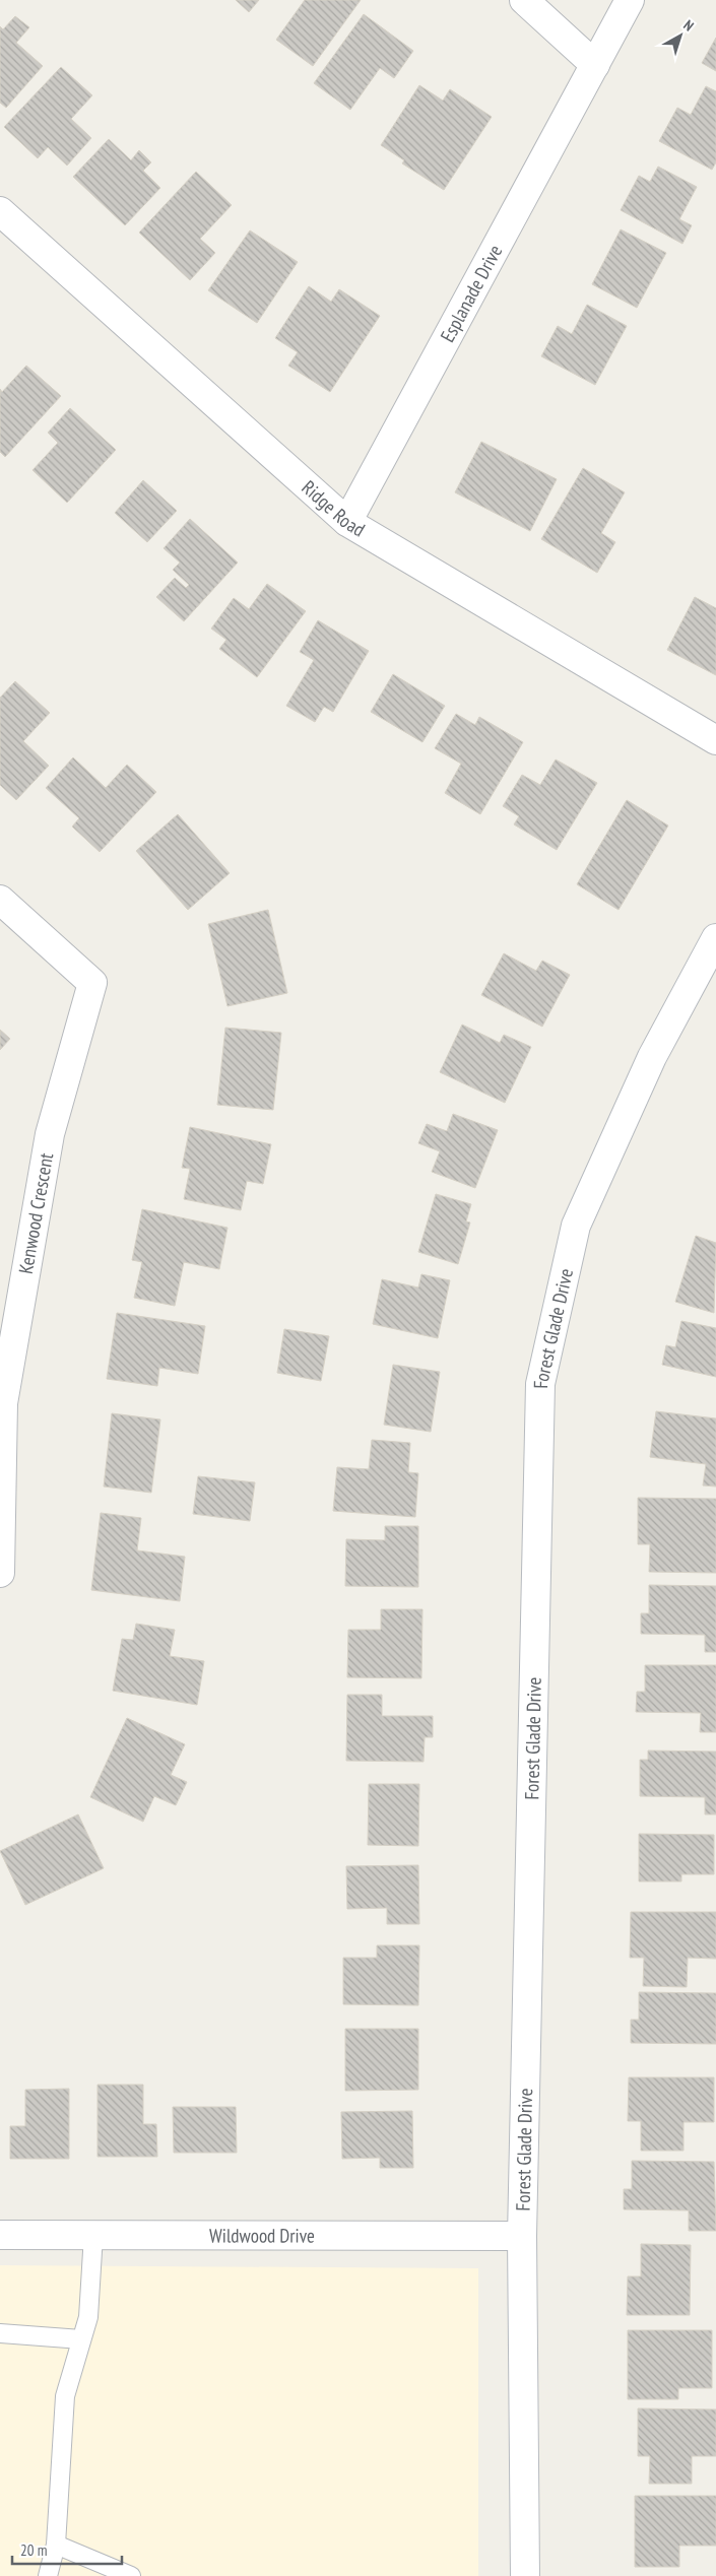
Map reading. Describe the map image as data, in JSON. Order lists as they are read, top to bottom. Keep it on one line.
{"streets":{"street":["Esplanade Drive","Ridge Road","Kenwood Crescent","Forest Glade Drive","Wildwood Drive"]},"crossings":[["Esplanade Drive","Ridge Road"],["Forest Glade Drive","Wildwood Drive"]],"scale_bar":"20 m","north":"top right"}
